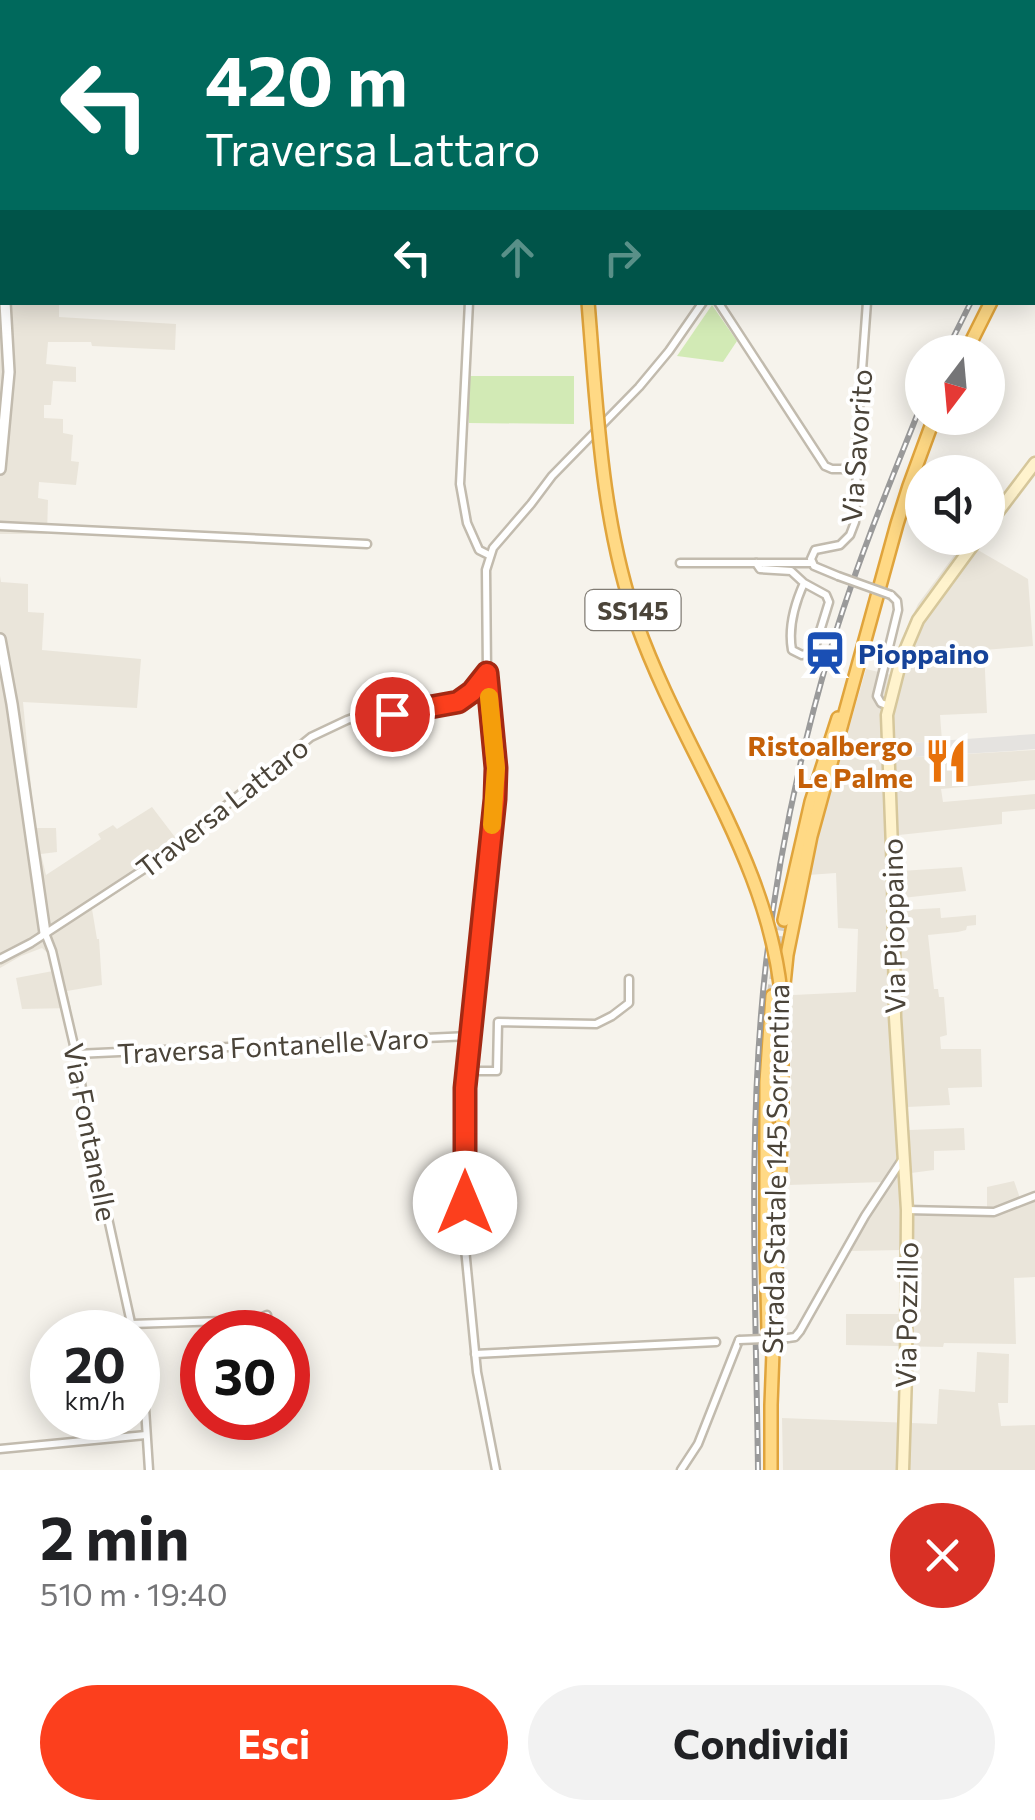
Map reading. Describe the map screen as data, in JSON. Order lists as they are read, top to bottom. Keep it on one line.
{"streets":{"highway":["SS145","Strada Statale 145 Sorrentina"],"main road":["Via Pioppaino","Via Pozzillo"],"street":["Via Savorito","Traversa Lattaro","Traversa Fontanelle Varo","Via Fontanelle"]},"crossings":[["Traversa Lattaro","Via Fontanelle"],["Via Pioppaino","Via Pozzillo"],["Traversa Fontanelle Varo","Via Fontanelle"]],"places":{"station":["Pioppaino"],"restaurant":["Ristoalbergo Le Palme"]},"north":"bottom","page":{"turn":["420 m","Traversa Lattaro"],"speed":"20 km/h","limit":"30","heading":["2 min","510 m · 19:40"],"buttons":["Esci","Condividi"]}}
